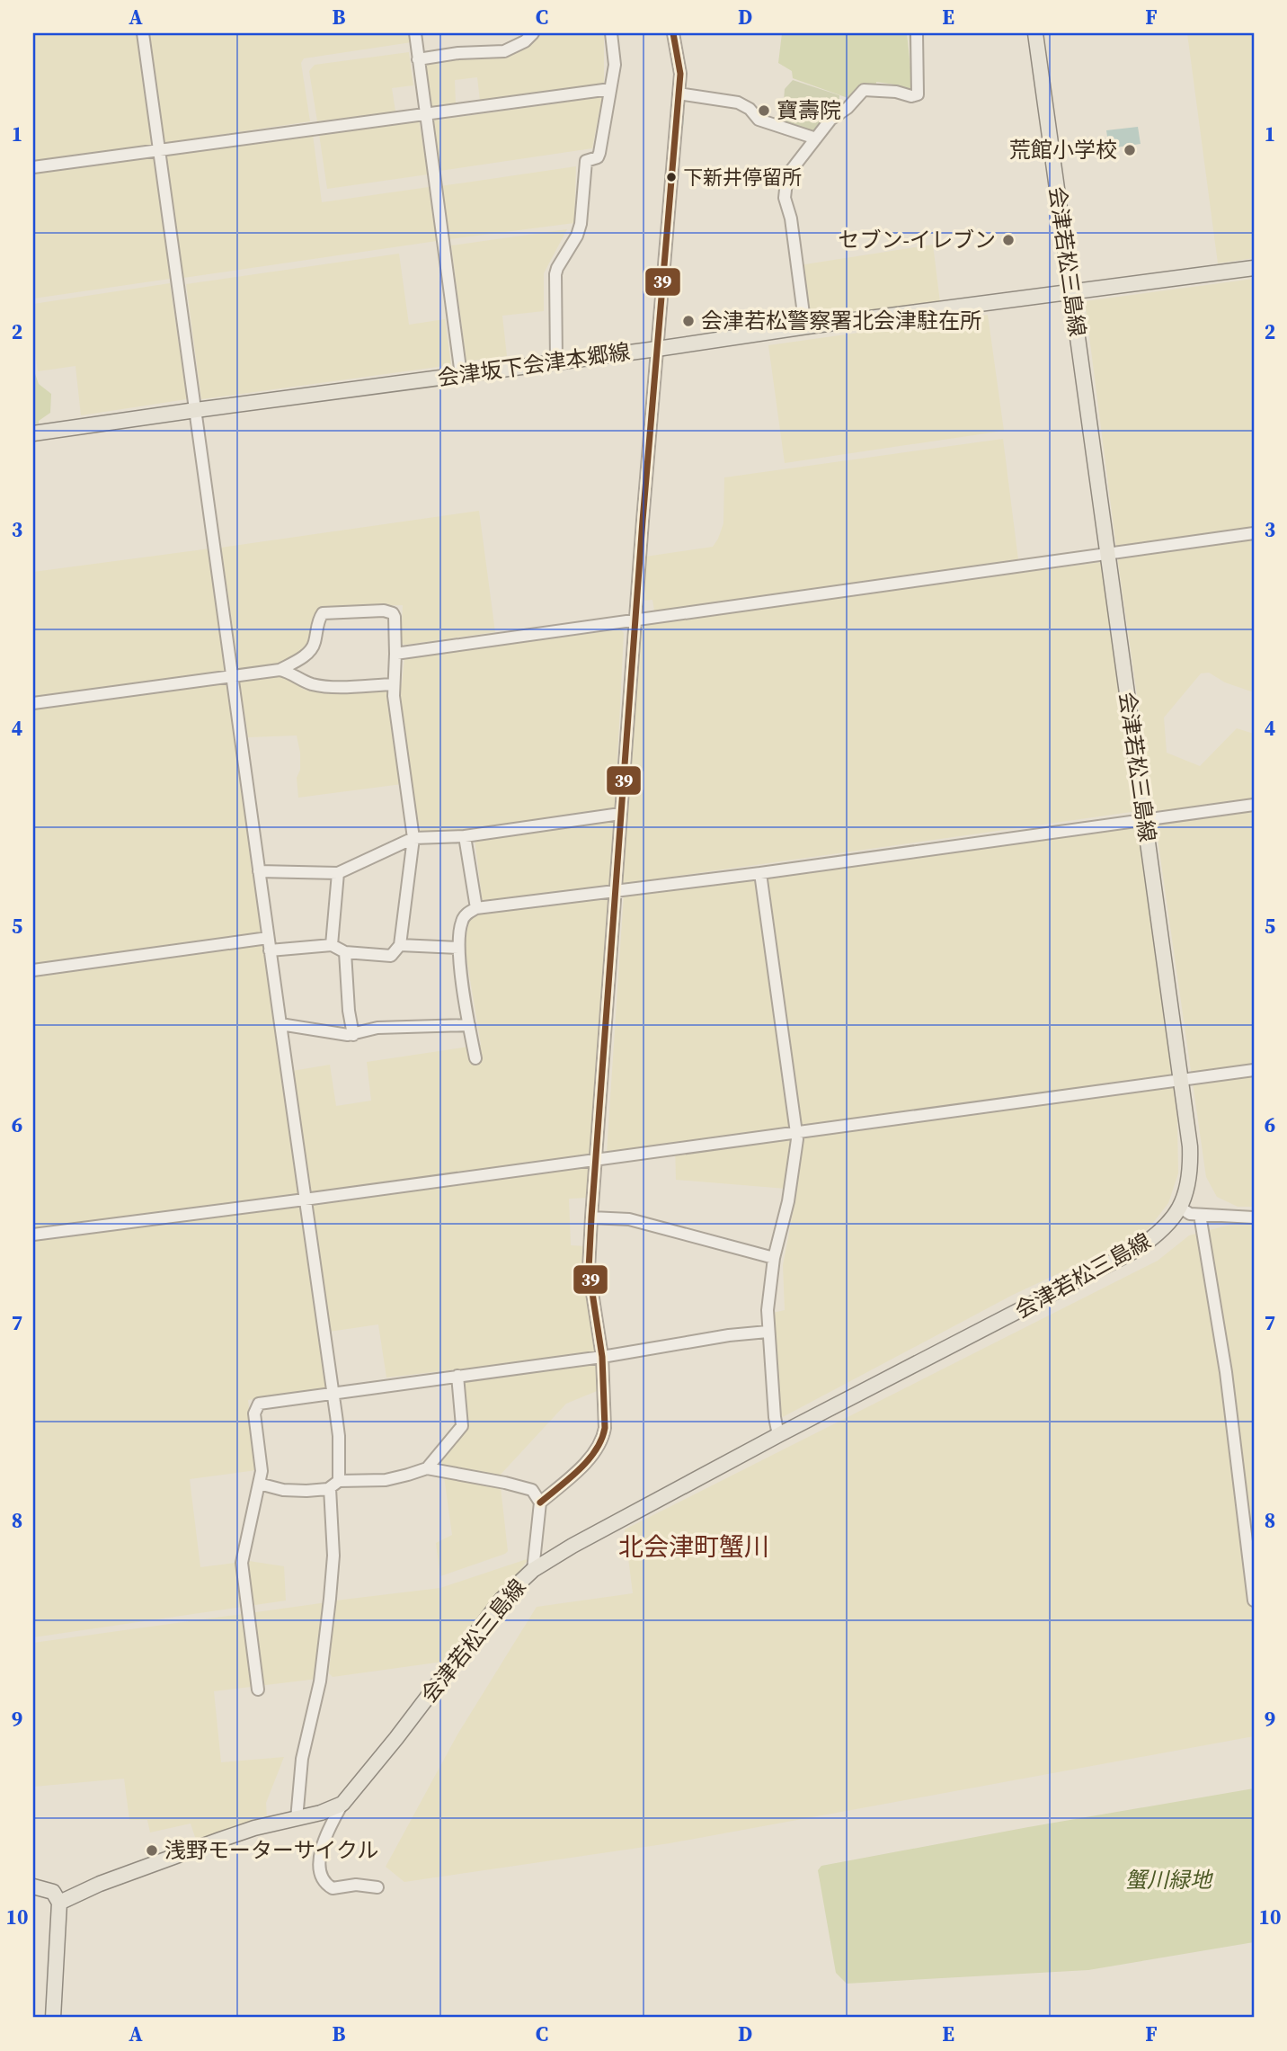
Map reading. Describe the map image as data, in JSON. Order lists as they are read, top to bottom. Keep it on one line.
{"streets":{"main road":["会津若松三島線","会津坂下会津本郷線"]},"crossings":[["会津若松三島線","会津坂下会津本郷線"]],"districts":["北会津町蟹川"],"parks":["蟹川緑地"],"places":["寶壽院","荒館小学校","下新井停留所","セブン-イレブン","会津若松警察署北会津駐在所","浅野モーターサイクル"],"lines":["transit line 39"],"grid":{"columns":["A","B","C","D","E","F"],"rows":["1","2","3","4","5","6","7","8","9","10"]}}
